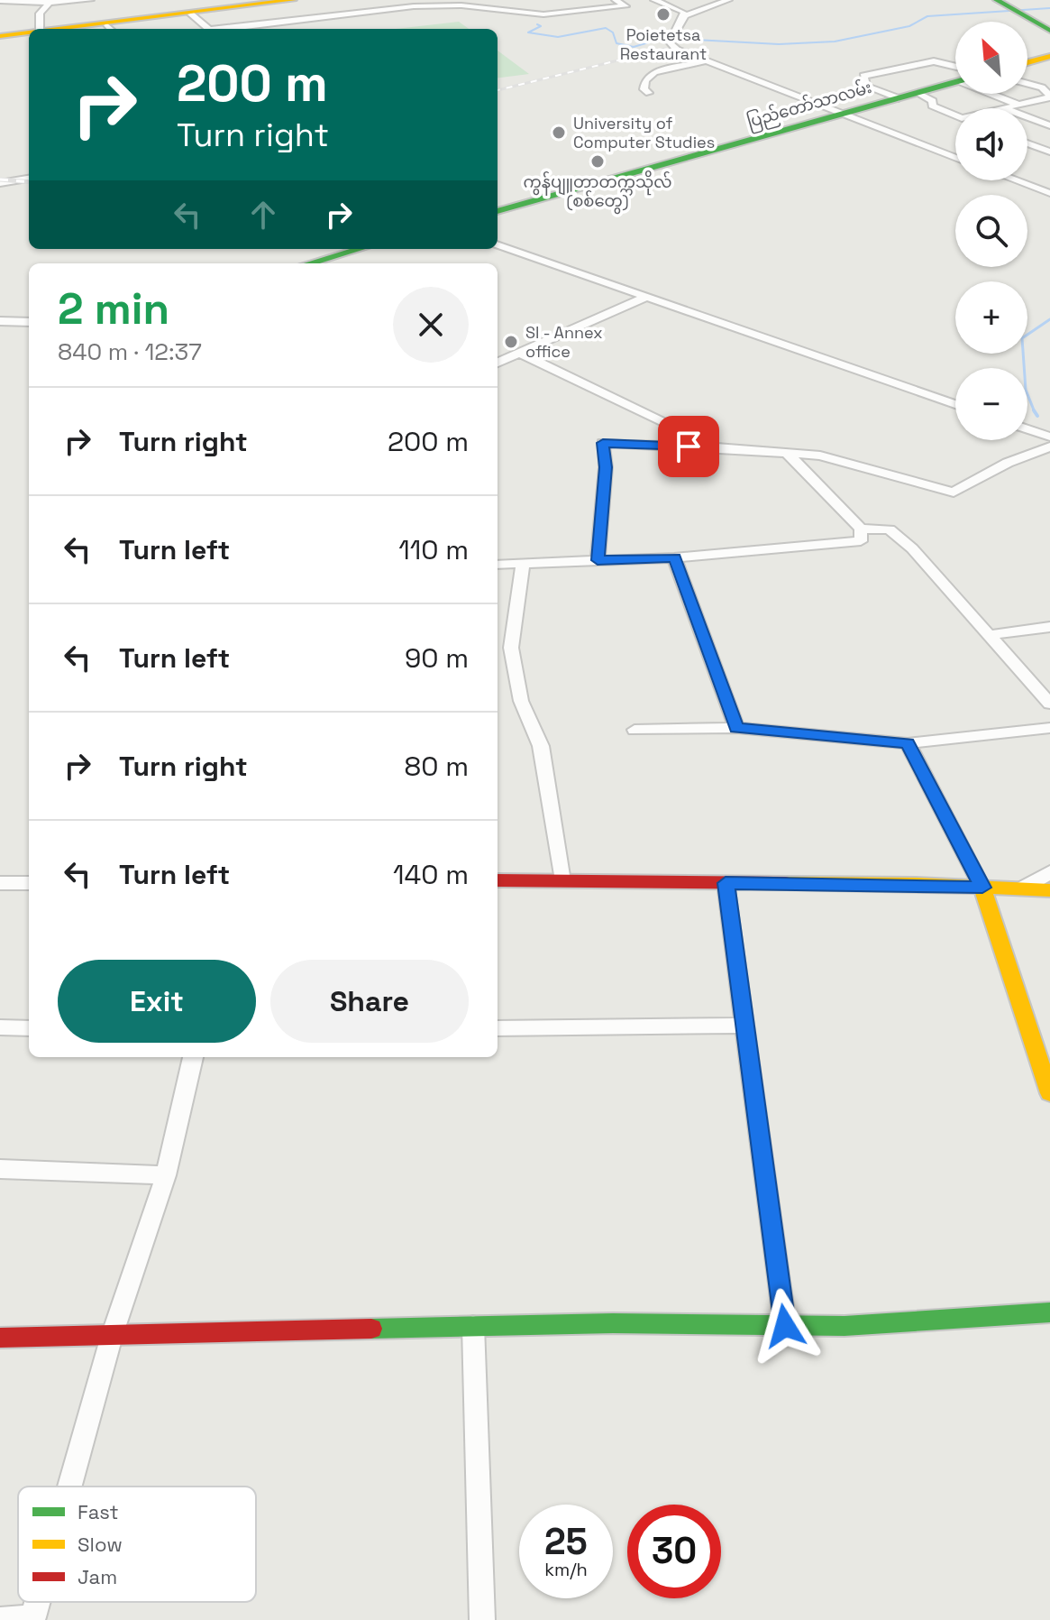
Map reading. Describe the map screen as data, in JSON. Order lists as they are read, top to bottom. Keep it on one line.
{"streets":{"street":["ပြည်တော်သာလမ်း"]},"places":["Poietetsa Restaurant","University of Computer Studies","ကွန်ပျူတာတက္ကသိုလ် (စစ်တွေ)","SI - Annex office"],"legend":["Fast","Slow","Jam"],"north":"top left","page":{"map_buttons":["+","−"],"turn":["200 m","Turn right"],"heading":["2 min","840 m · 12:37"],"list":[{"name":"Turn right","value":"200 m"},{"name":"Turn left","value":"110 m"},{"name":"Turn left","value":"90 m"},{"name":"Turn right","value":"80 m"},{"name":"Turn left","value":"140 m"}],"buttons":["Exit","Share"],"speed":"25 km/h","limit":"30"}}
